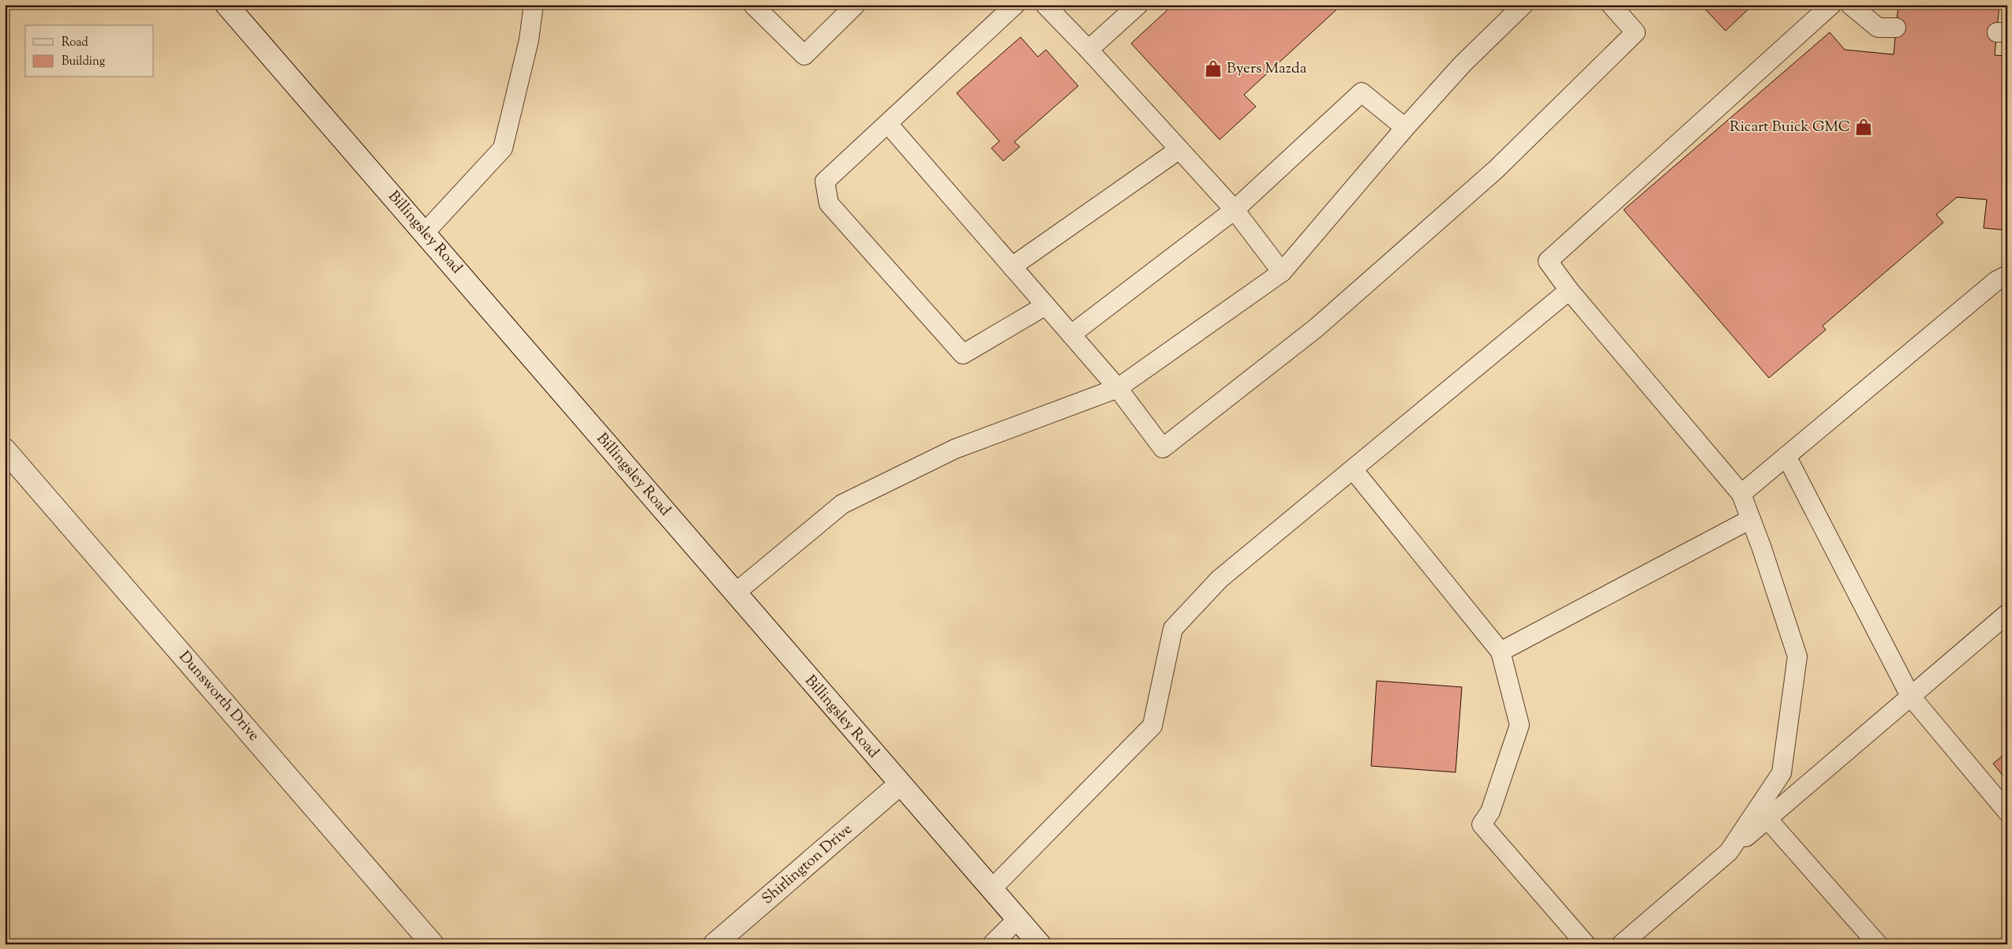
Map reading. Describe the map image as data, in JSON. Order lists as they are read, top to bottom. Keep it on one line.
{"streets":{"street":["Billingsley Road","Dunsworth Drive","Shirlington Drive"]},"crossings":[["Billingsley Road","Shirlington Drive"]],"places":{"shop":["Byers Mazda","Ricart Buick GMC"]},"legend":["Road","Building"]}
